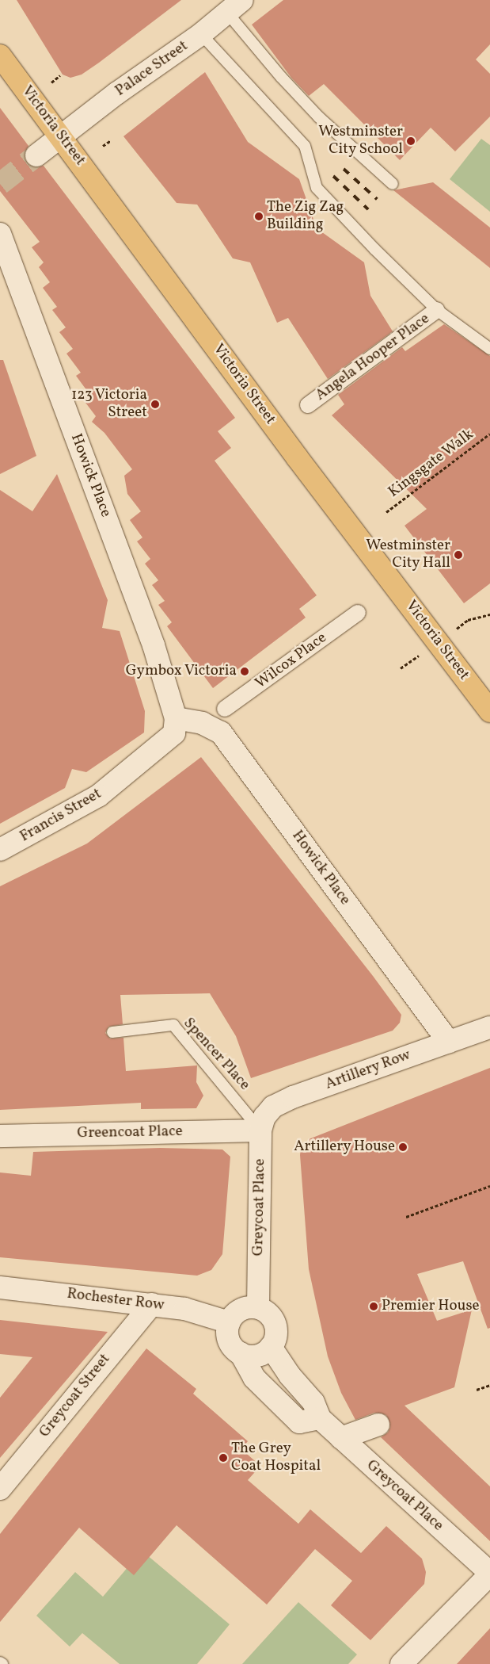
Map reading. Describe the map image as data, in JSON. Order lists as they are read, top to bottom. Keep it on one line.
{"streets":{"main road":["Victoria Street"],"street":["Palace Street","Angela Hooper Place","Howick Place","Wilcox Place","Francis Street","Artillery Row","Greencoat Place","Greycoat Place","Rochester Row","Greycoat Street"],"lane":["Spencer Place"],"path":["Kingsgate Walk"]},"crossings":[["Palace Street","Victoria Street"],["Howick Place","Francis Street"],["Howick Place","Artillery Row"],["Spencer Place","Artillery Row"],["Spencer Place","Greencoat Place"],["Spencer Place","Greycoat Place"],["Artillery Row","Greencoat Place"],["Artillery Row","Greycoat Place"],["Greencoat Place","Greycoat Place"],["Greycoat Place","Rochester Row"],["Rochester Row","Greycoat Street"]],"places":["Westminster City School","The Zig Zag Building","123 Victoria Street","Westminster City Hall","Gymbox Victoria","Artillery House","Premier House","The Grey Coat Hospital"]}
